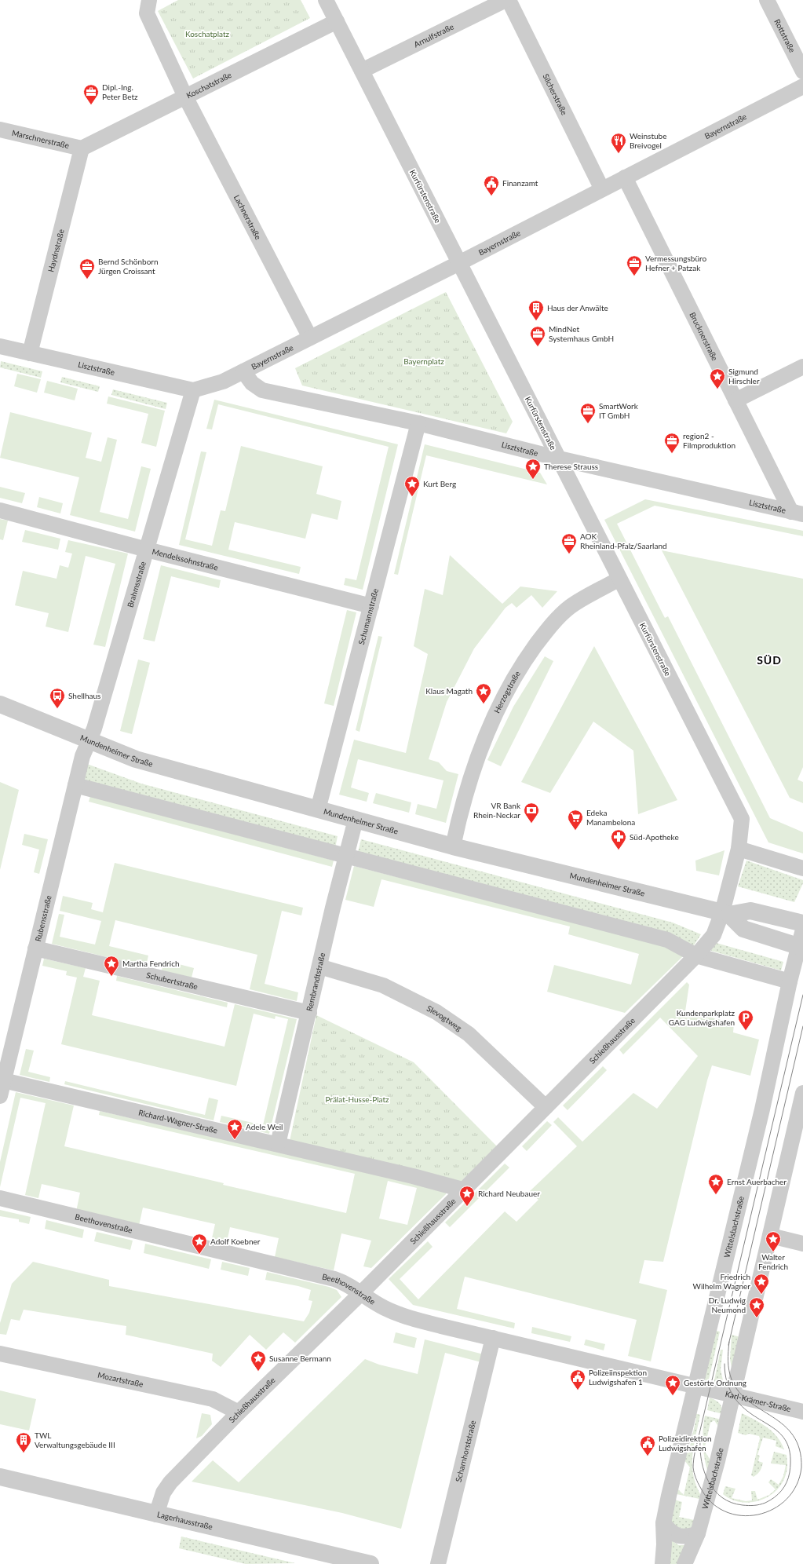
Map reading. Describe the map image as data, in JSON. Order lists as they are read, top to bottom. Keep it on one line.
{"streets":{"street":["Arnulfstraße","Rottstraße","Koschatstraße","Silcherstraße","Bayernstraße","Marschnerstraße","Kurfürstenstraße","Lachnerstraße","Haydnstraße","Brucknerstraße","Lisztstraße","Mendelssohnstraße","Brahmsstraße","Schumannstraße","Herzogstraße","Mundenheimer Straße","Rubensstraße","Schubertstraße","Rembrandtstraße","Slevogtweg","Schießhausstraße","Richard-Wagner-Straße","Beethovenstraße","Wittelsbachstraße","Mozartstraße","Karl-Krämer-Straße","Scharnhorststraße","Lagerhausstraße"]},"crossings":[["Arnulfstraße","Kurfürstenstraße"],["Koschatstraße","Marschnerstraße"],["Koschatstraße","Kurfürstenstraße"],["Koschatstraße","Lachnerstraße"],["Koschatstraße","Haydnstraße"],["Silcherstraße","Bayernstraße"],["Bayernstraße","Kurfürstenstraße"],["Bayernstraße","Lachnerstraße"],["Bayernstraße","Brucknerstraße"],["Bayernstraße","Lisztstraße"],["Bayernstraße","Brahmsstraße"],["Marschnerstraße","Haydnstraße"],["Kurfürstenstraße","Lisztstraße"],["Kurfürstenstraße","Herzogstraße"],["Kurfürstenstraße","Mundenheimer Straße"],["Kurfürstenstraße","Schießhausstraße"],["Haydnstraße","Lisztstraße"],["Brucknerstraße","Lisztstraße"],["Lisztstraße","Brahmsstraße"],["Lisztstraße","Schumannstraße"],["Mendelssohnstraße","Brahmsstraße"],["Mendelssohnstraße","Schumannstraße"],["Brahmsstraße","Mundenheimer Straße"],["Brahmsstraße","Rubensstraße"],["Schumannstraße","Mundenheimer Straße"],["Herzogstraße","Mundenheimer Straße"],["Mundenheimer Straße","Rubensstraße"],["Mundenheimer Straße","Rembrandtstraße"],["Mundenheimer Straße","Schießhausstraße"],["Mundenheimer Straße","Wittelsbachstraße"],["Rubensstraße","Schubertstraße"],["Rubensstraße","Richard-Wagner-Straße"],["Schubertstraße","Rembrandtstraße"],["Rembrandtstraße","Slevogtweg"],["Rembrandtstraße","Richard-Wagner-Straße"],["Slevogtweg","Schießhausstraße"],["Schießhausstraße","Richard-Wagner-Straße"],["Schießhausstraße","Beethovenstraße"],["Schießhausstraße","Mozartstraße"],["Schießhausstraße","Lagerhausstraße"],["Beethovenstraße","Wittelsbachstraße"],["Beethovenstraße","Karl-Krämer-Straße"],["Beethovenstraße","Scharnhorststraße"],["Wittelsbachstraße","Karl-Krämer-Straße"]],"districts":["SÜD"],"parks":["Koschatplatz","Bayernplatz","Prälat-Husse-Platz"],"places":{"office":["Dipl.-Ing. Peter Betz","Vermessungsbüro Hefner + Patzak","Bernd Schönborn Jürgen Croissant","MindNet Systemhaus GmbH","SmartWork IT GmbH","region2 - Filmproduktion","AOK Rheinland-Pfalz/Saarland"],"restaurant":["Weinstube Breivogel"],"public building":["Finanzamt","Polizeiinspektion Ludwigshafen 1","Polizeidirektion Ludwigshafen"],"building":["Haus der Anwälte","TWL Verwaltungsgebäude III"],"place":["Sigmund Hirschler","Therese Strauss","Kurt Berg","Klaus Magath","Martha Fendrich","Adele Weil","Ernst Auerbacher","Richard Neubauer","Walter Fendrich","Adolf Koebner","Friedrich Wilhelm Wagner","Dr. Ludwig Neumond","Susanne Bermann","Gestörte Ordnung"],"bus stop":["Shellhaus"],"bank":["VR Bank Rhein-Neckar"],"supermarket":["Edeka Manambelona"],"pharmacy":["Süd-Apotheke"],"parking":["Kundenparkplatz GAG Ludwigshafen"]}}
